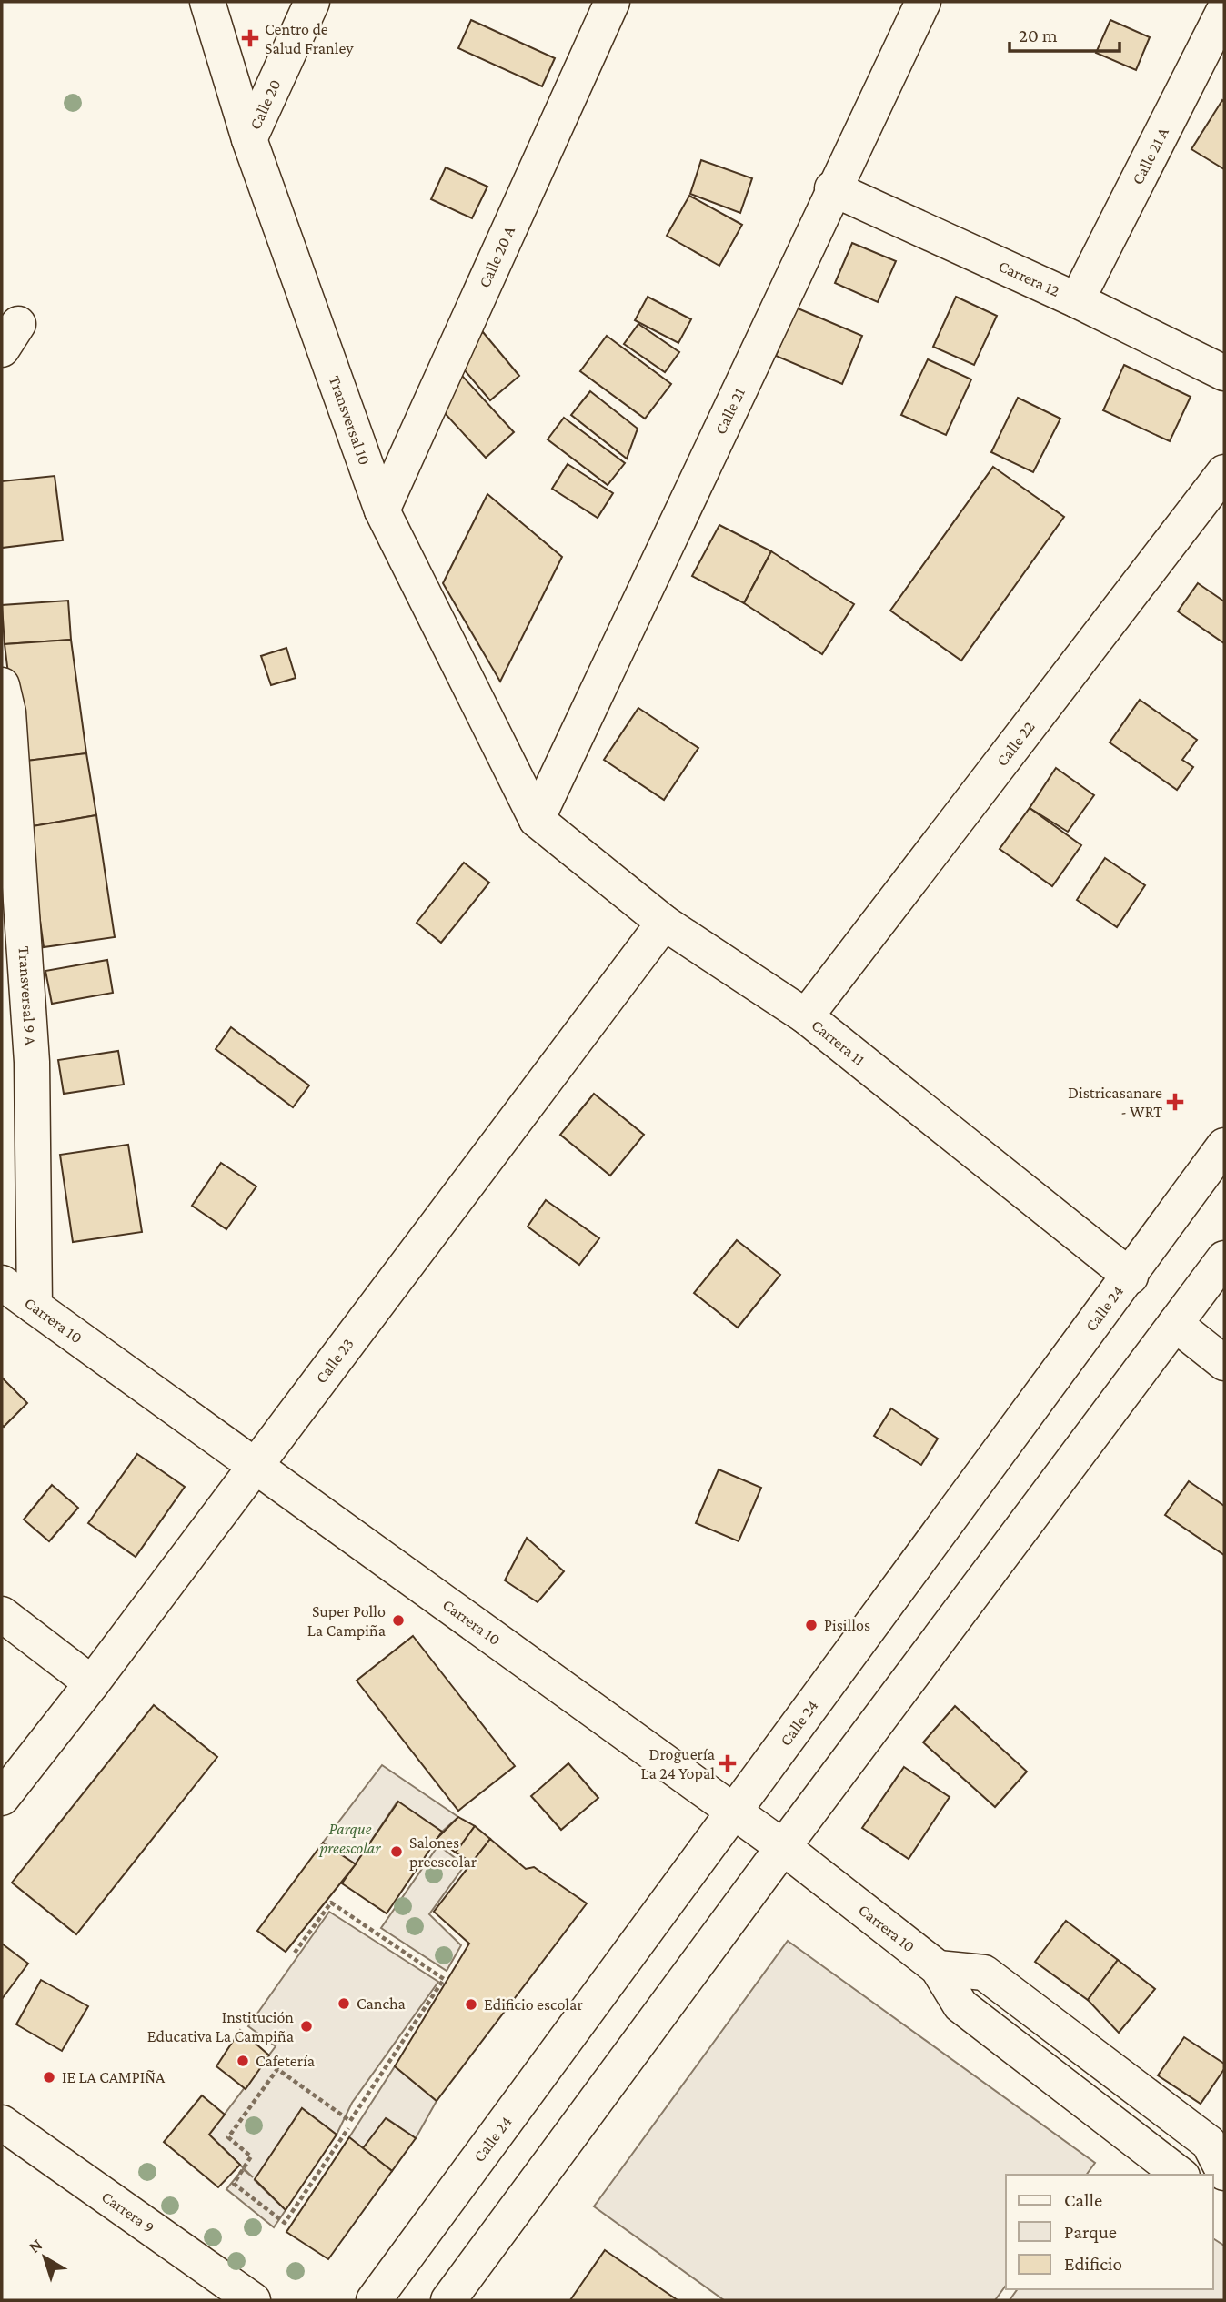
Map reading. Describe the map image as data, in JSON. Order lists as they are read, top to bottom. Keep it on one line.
{"streets":{"street":["Calle 20","Calle 21 A","Calle 20 A","Carrera 12","Calle 21","Transversal 10","Calle 22","Transversal 9 A","Carrera 11","Calle 24","Carrera 10","Calle 23","Carrera 9"]},"crossings":[["Calle 20","Transversal 10"],["Calle 21 A","Carrera 12"],["Calle 20 A","Transversal 10"],["Carrera 12","Calle 21"],["Calle 21","Transversal 10"],["Calle 21","Carrera 11"],["Transversal 10","Carrera 11"],["Calle 22","Carrera 11"],["Transversal 9 A","Carrera 10"],["Carrera 11","Calle 24"],["Carrera 11","Calle 23"],["Calle 24","Carrera 10"],["Carrera 10","Calle 23"]],"parks":["Parque preescolar"],"places":{"health":["Centro de Salud Franley","Districasanare - WRT","Droguería La 24 Yopal"],"other":["Super Pollo La Campiña","Pisillos","Salones preescolar","Cancha","Edificio escolar","Institución Educativa La Campiña","Cafetería","IE LA CAMPIÑA"]},"legend":["Calle","Parque","Edificio"],"scale_bar":"20 m","north":"top left"}
